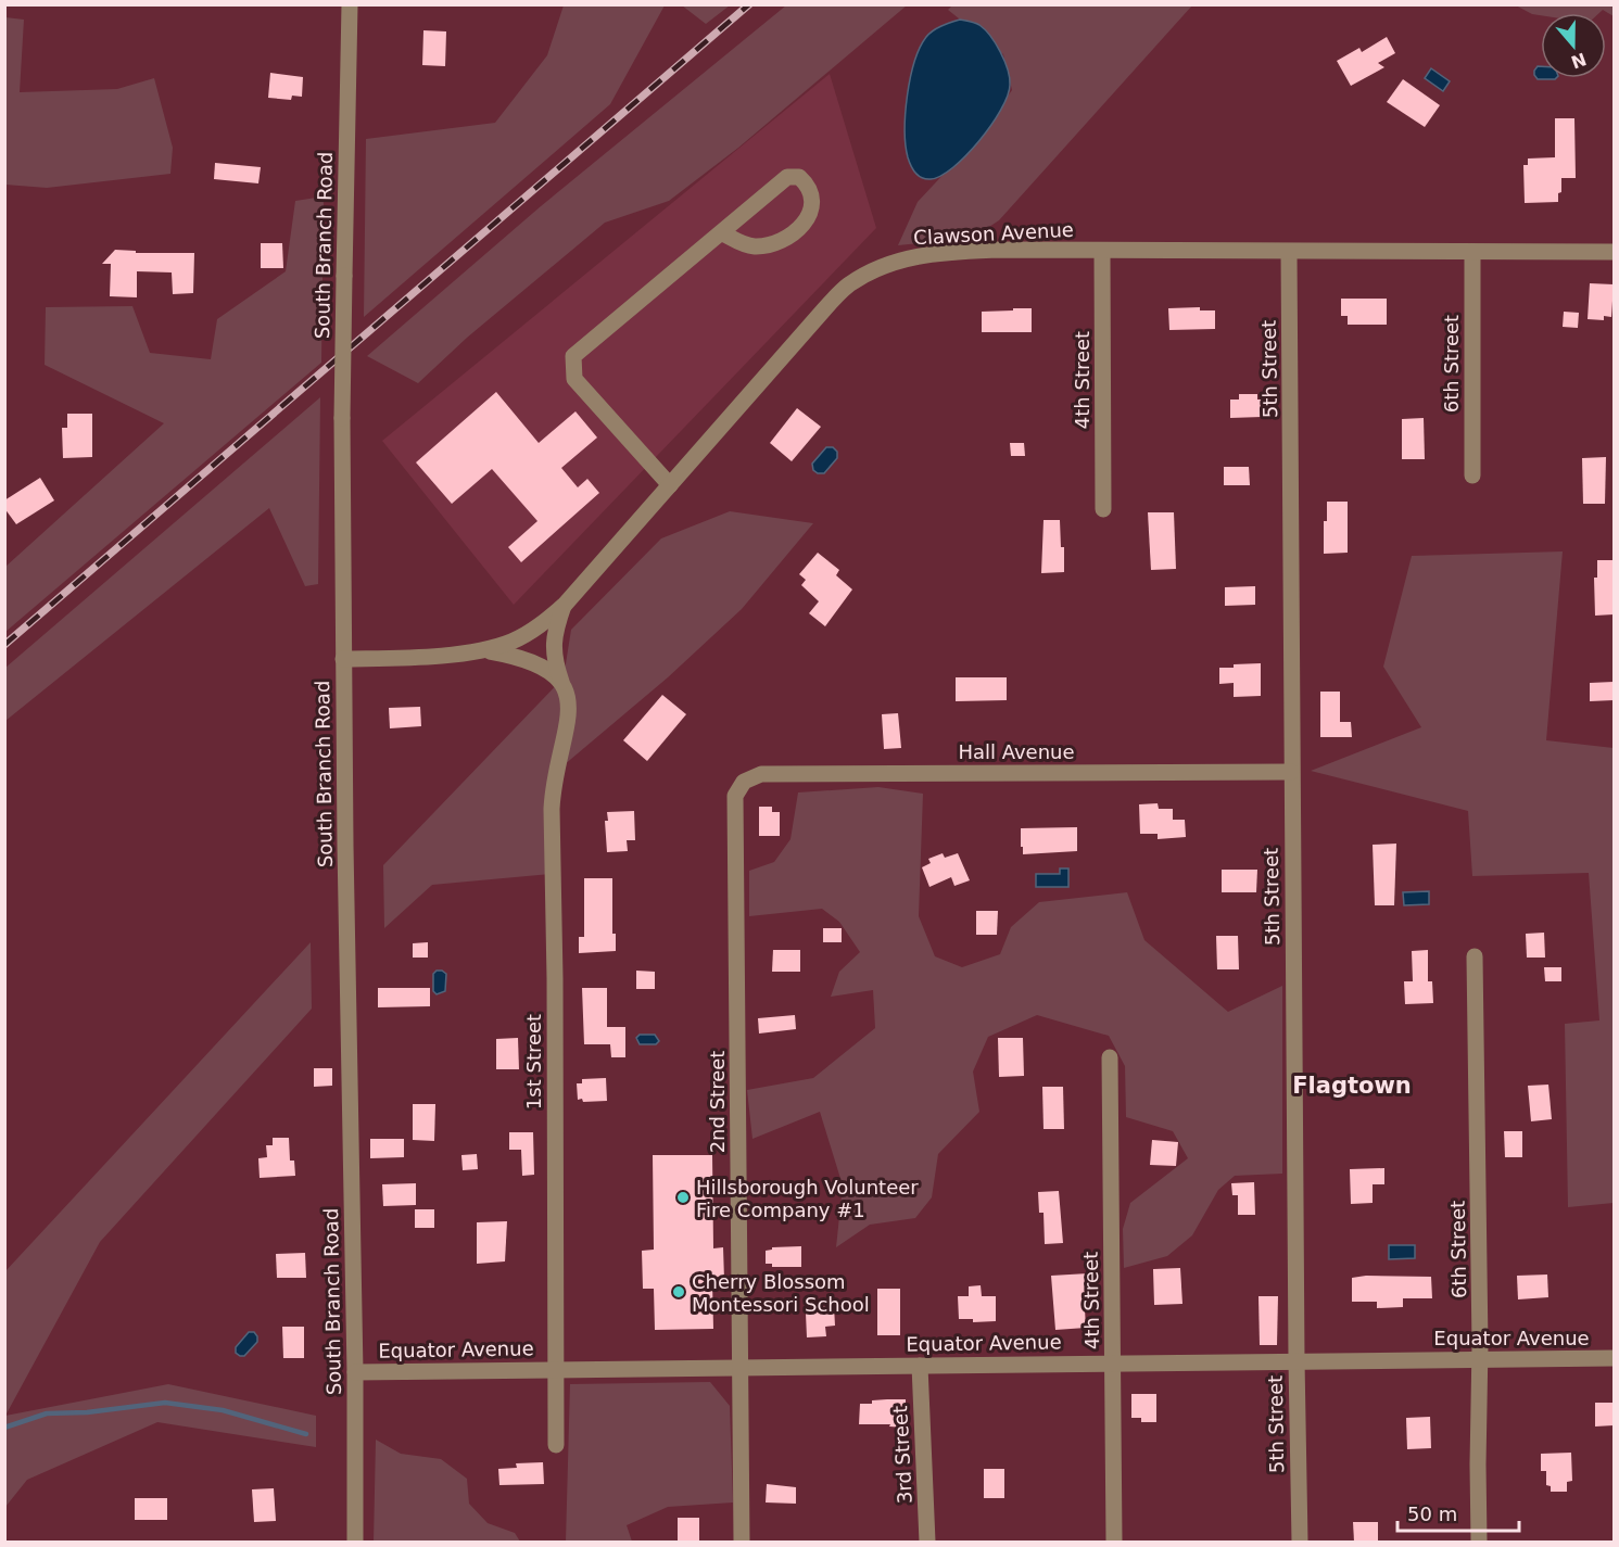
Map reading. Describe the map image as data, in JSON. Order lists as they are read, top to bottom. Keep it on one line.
{"streets":{"street":["Clawson Avenue","South Branch Road","6th Street","5th Street","4th Street","Hall Avenue","1st Street","2nd Street","Equator Avenue","3rd Street"]},"crossings":[["Clawson Avenue","South Branch Road"],["Clawson Avenue","6th Street"],["Clawson Avenue","5th Street"],["Clawson Avenue","4th Street"],["Clawson Avenue","1st Street"],["South Branch Road","Equator Avenue"],["6th Street","Equator Avenue"],["5th Street","Hall Avenue"],["5th Street","Equator Avenue"],["4th Street","Equator Avenue"],["Hall Avenue","2nd Street"],["1st Street","Equator Avenue"],["2nd Street","Equator Avenue"],["Equator Avenue","3rd Street"]],"districts":["Flagtown"],"places":["Hillsborough Volunteer Fire Company #1","Cherry Blossom Montessori School"],"scale_bar":"50 m","north":"bottom"}
